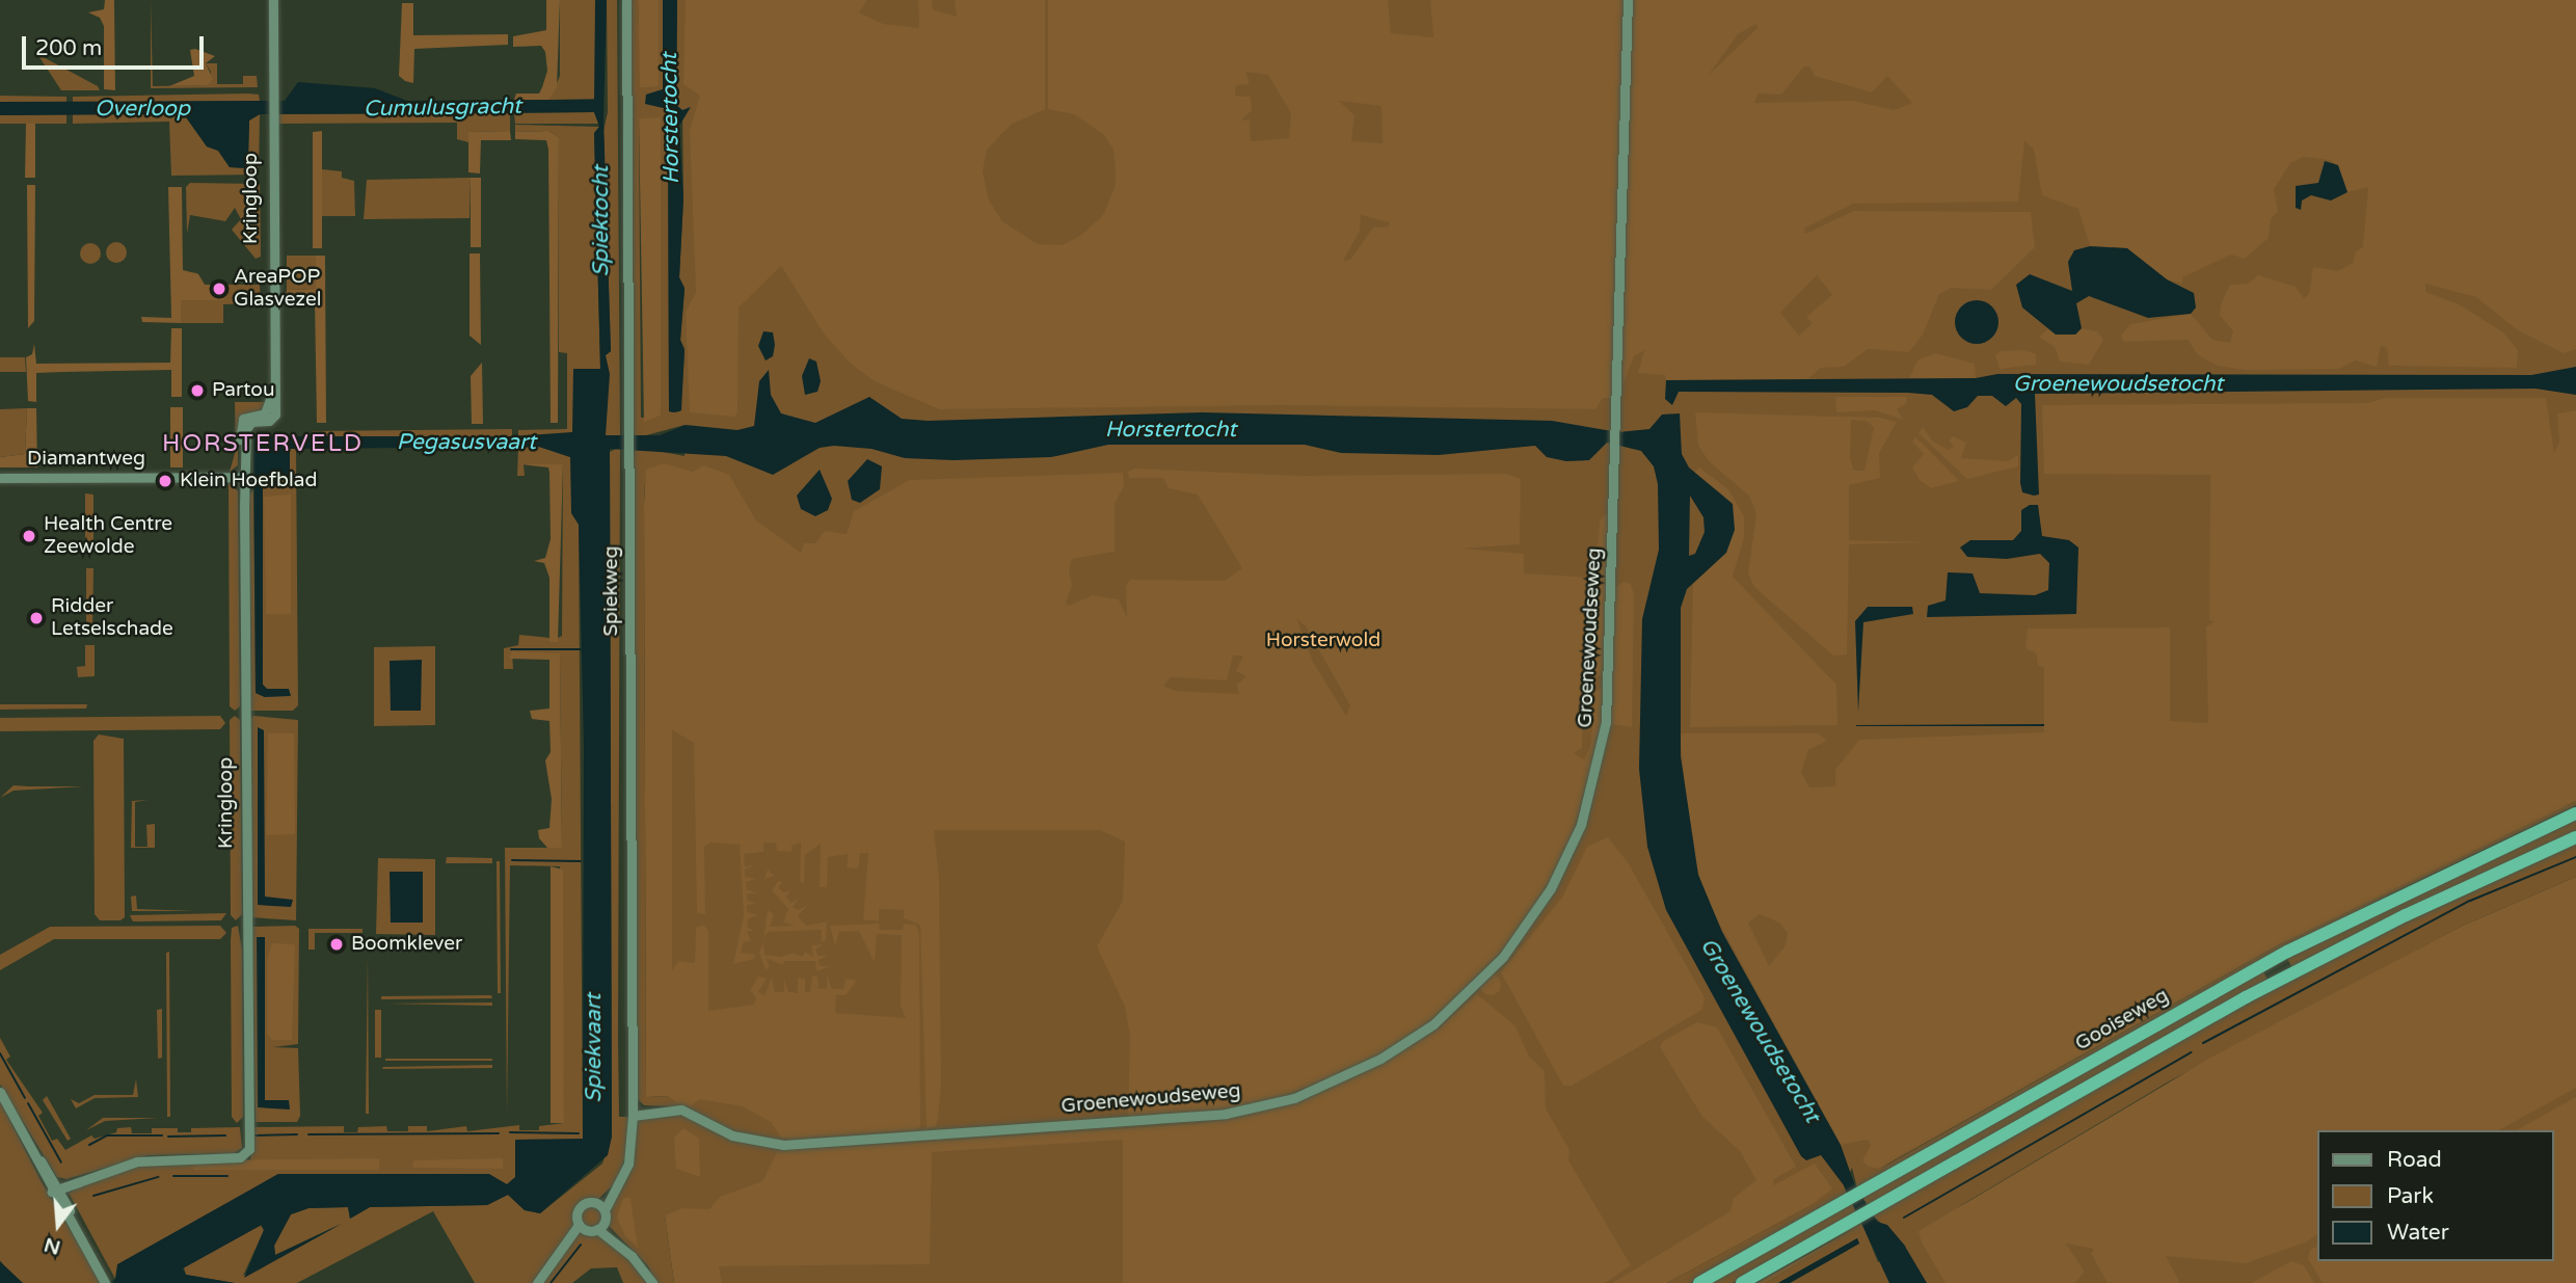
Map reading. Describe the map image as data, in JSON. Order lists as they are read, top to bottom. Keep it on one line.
{"streets":{"highway":["Gooiseweg"],"street":["Kringloop","Diamantweg","Spiekweg","Groenewoudseweg"]},"crossings":[["Kringloop","Diamantweg"],["Spiekweg","Groenewoudseweg"]],"districts":["HORSTERVELD"],"water":["Cumulusgracht","Overloop","Horstertocht","Spiektocht","Groenewoudsetocht","Pegasusvaart","Spiekvaart"],"parks":["Horsterwold"],"places":["AreaPOP Glasvezel","Partou","Klein Hoefblad","Health Centre Zeewolde","Ridder Letselschade","Boomklever"],"legend":["Road","Park","Water"],"scale_bar":"200 m","north":"bottom"}
